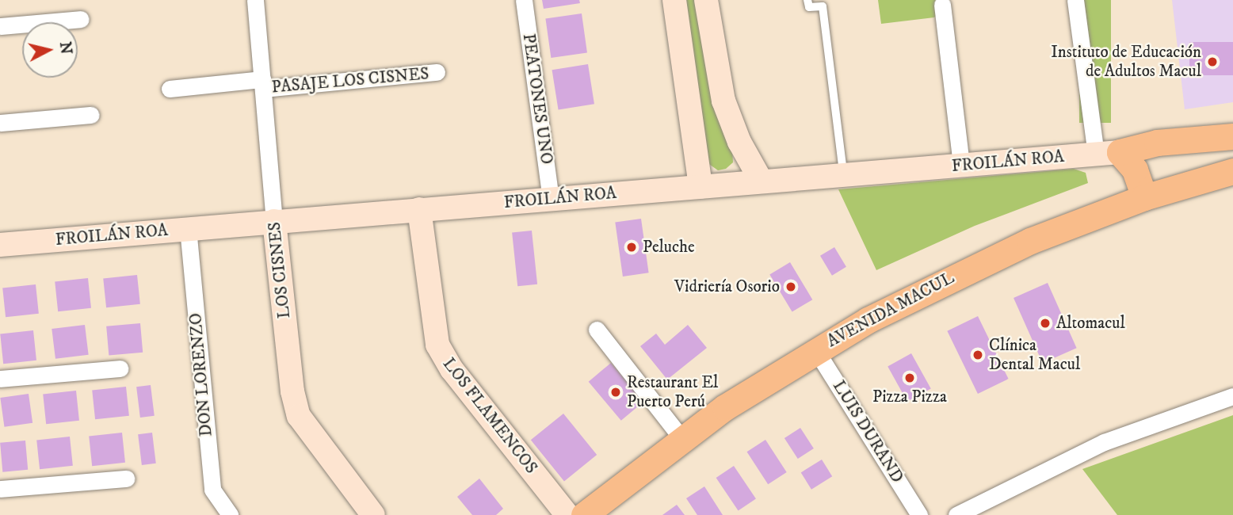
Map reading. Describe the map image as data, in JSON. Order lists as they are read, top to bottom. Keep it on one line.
{"streets":{"main road":["FROILÁN ROA","LOS CISNES","AVENIDA MACUL","LOS FLAMENCOS"],"street":["PASAJE LOS CISNES","PEATONES UNO","DON LORENZO","LUIS DURAND"]},"crossings":[["PASAJE LOS CISNES","LOS CISNES"],["PEATONES UNO","FROILÁN ROA"],["FROILÁN ROA","LOS CISNES"],["FROILÁN ROA","DON LORENZO"],["FROILÁN ROA","LOS FLAMENCOS"],["AVENIDA MACUL","LUIS DURAND"]],"places":["Instituto de Educación de Adultos Macul","Peluche","Vidriería Osorio","Altomacul","Clínica Dental Macul","Pizza Pizza","Restaurant El Puerto Perú"],"north":"right"}
